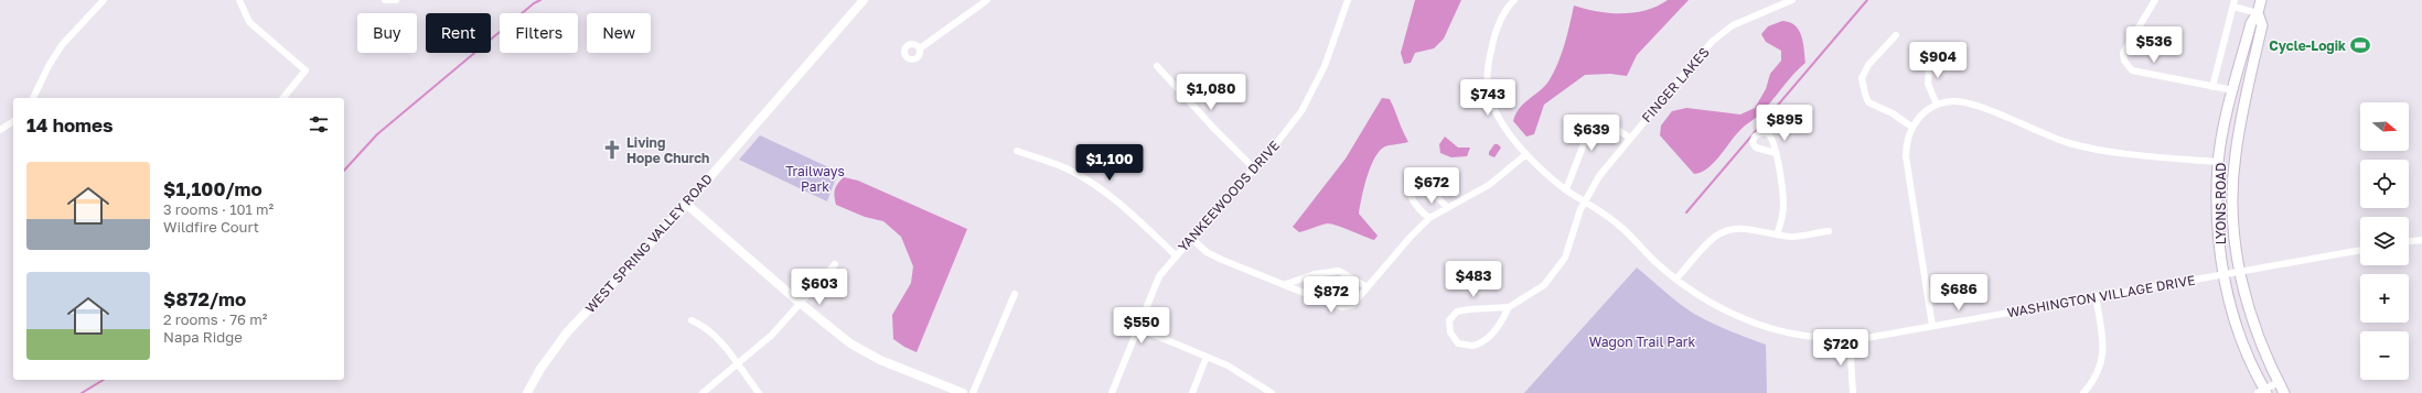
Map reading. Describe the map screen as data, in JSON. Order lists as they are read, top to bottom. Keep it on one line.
{"streets":{"main road":["LYONS ROAD"],"street":["FINGER LAKES","YANKEEWOODS DRIVE","WEST SPRING VALLEY ROAD","WASHINGTON VILLAGE DRIVE"]},"crossings":[["FINGER LAKES","WASHINGTON VILLAGE DRIVE"],["LYONS ROAD","WASHINGTON VILLAGE DRIVE"]],"parks":["Trailways Park","Wagon Trail Park"],"places":{"sports":["Cycle-Logik"],"church":["Living Hope Church"]},"north":"right","page":{"chip":["Buy","Rent","Filters","New"],"price":["$536","$904","$1,080","$743","$895","$639","$1,100","$672","$483","$603","$686","$872","$550","$720"],"heading":"14 homes","map_buttons":["+","−"],"list":[{"name":"$1,100/mo","note":"3 rooms · 101 m² · Wildfire Court"},{"name":"$872/mo","note":"2 rooms · 76 m² · Napa Ridge"}]}}
